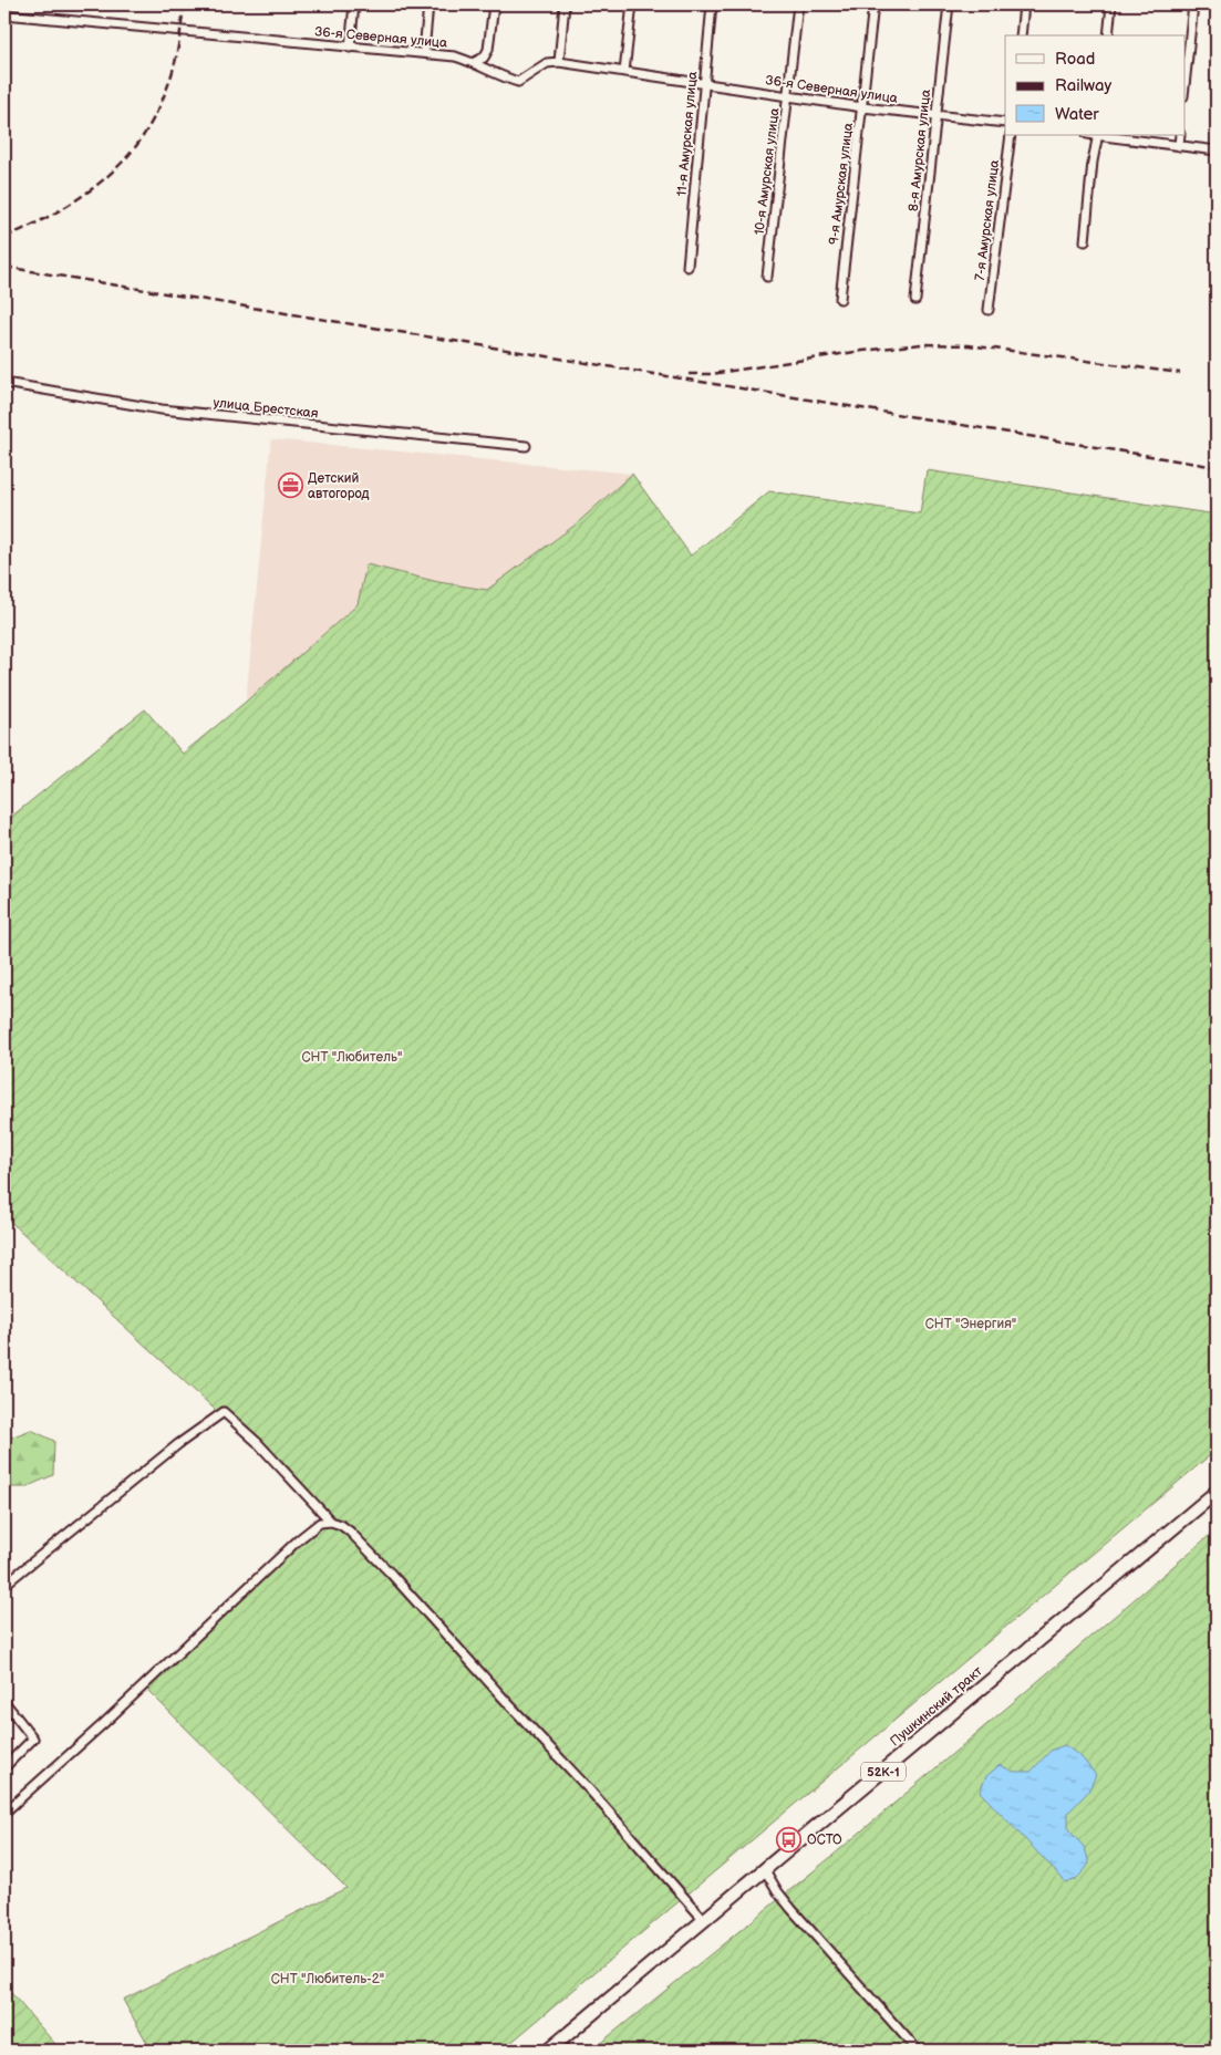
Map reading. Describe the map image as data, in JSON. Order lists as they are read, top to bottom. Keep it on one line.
{"streets":{"main road":["Пушкинский тракт","52К-1"],"street":["36-я Северная улица","11-я Амурская улица","8-я Амурская улица","10-я Амурская улица","9-я Амурская улица","7-я Амурская улица","улица Брестская"]},"crossings":[["36-я Северная улица","11-я Амурская улица"],["36-я Северная улица","8-я Амурская улица"],["36-я Северная улица","10-я Амурская улица"],["36-я Северная улица","9-я Амурская улица"]],"parks":["СНТ \"Любитель\"","СНТ \"Энергия\"","СНТ \"Любитель-2\""],"places":{"office":["Детский автогород"],"bus stop":["ОСТО"]},"legend":["Road","Railway","Water"]}
